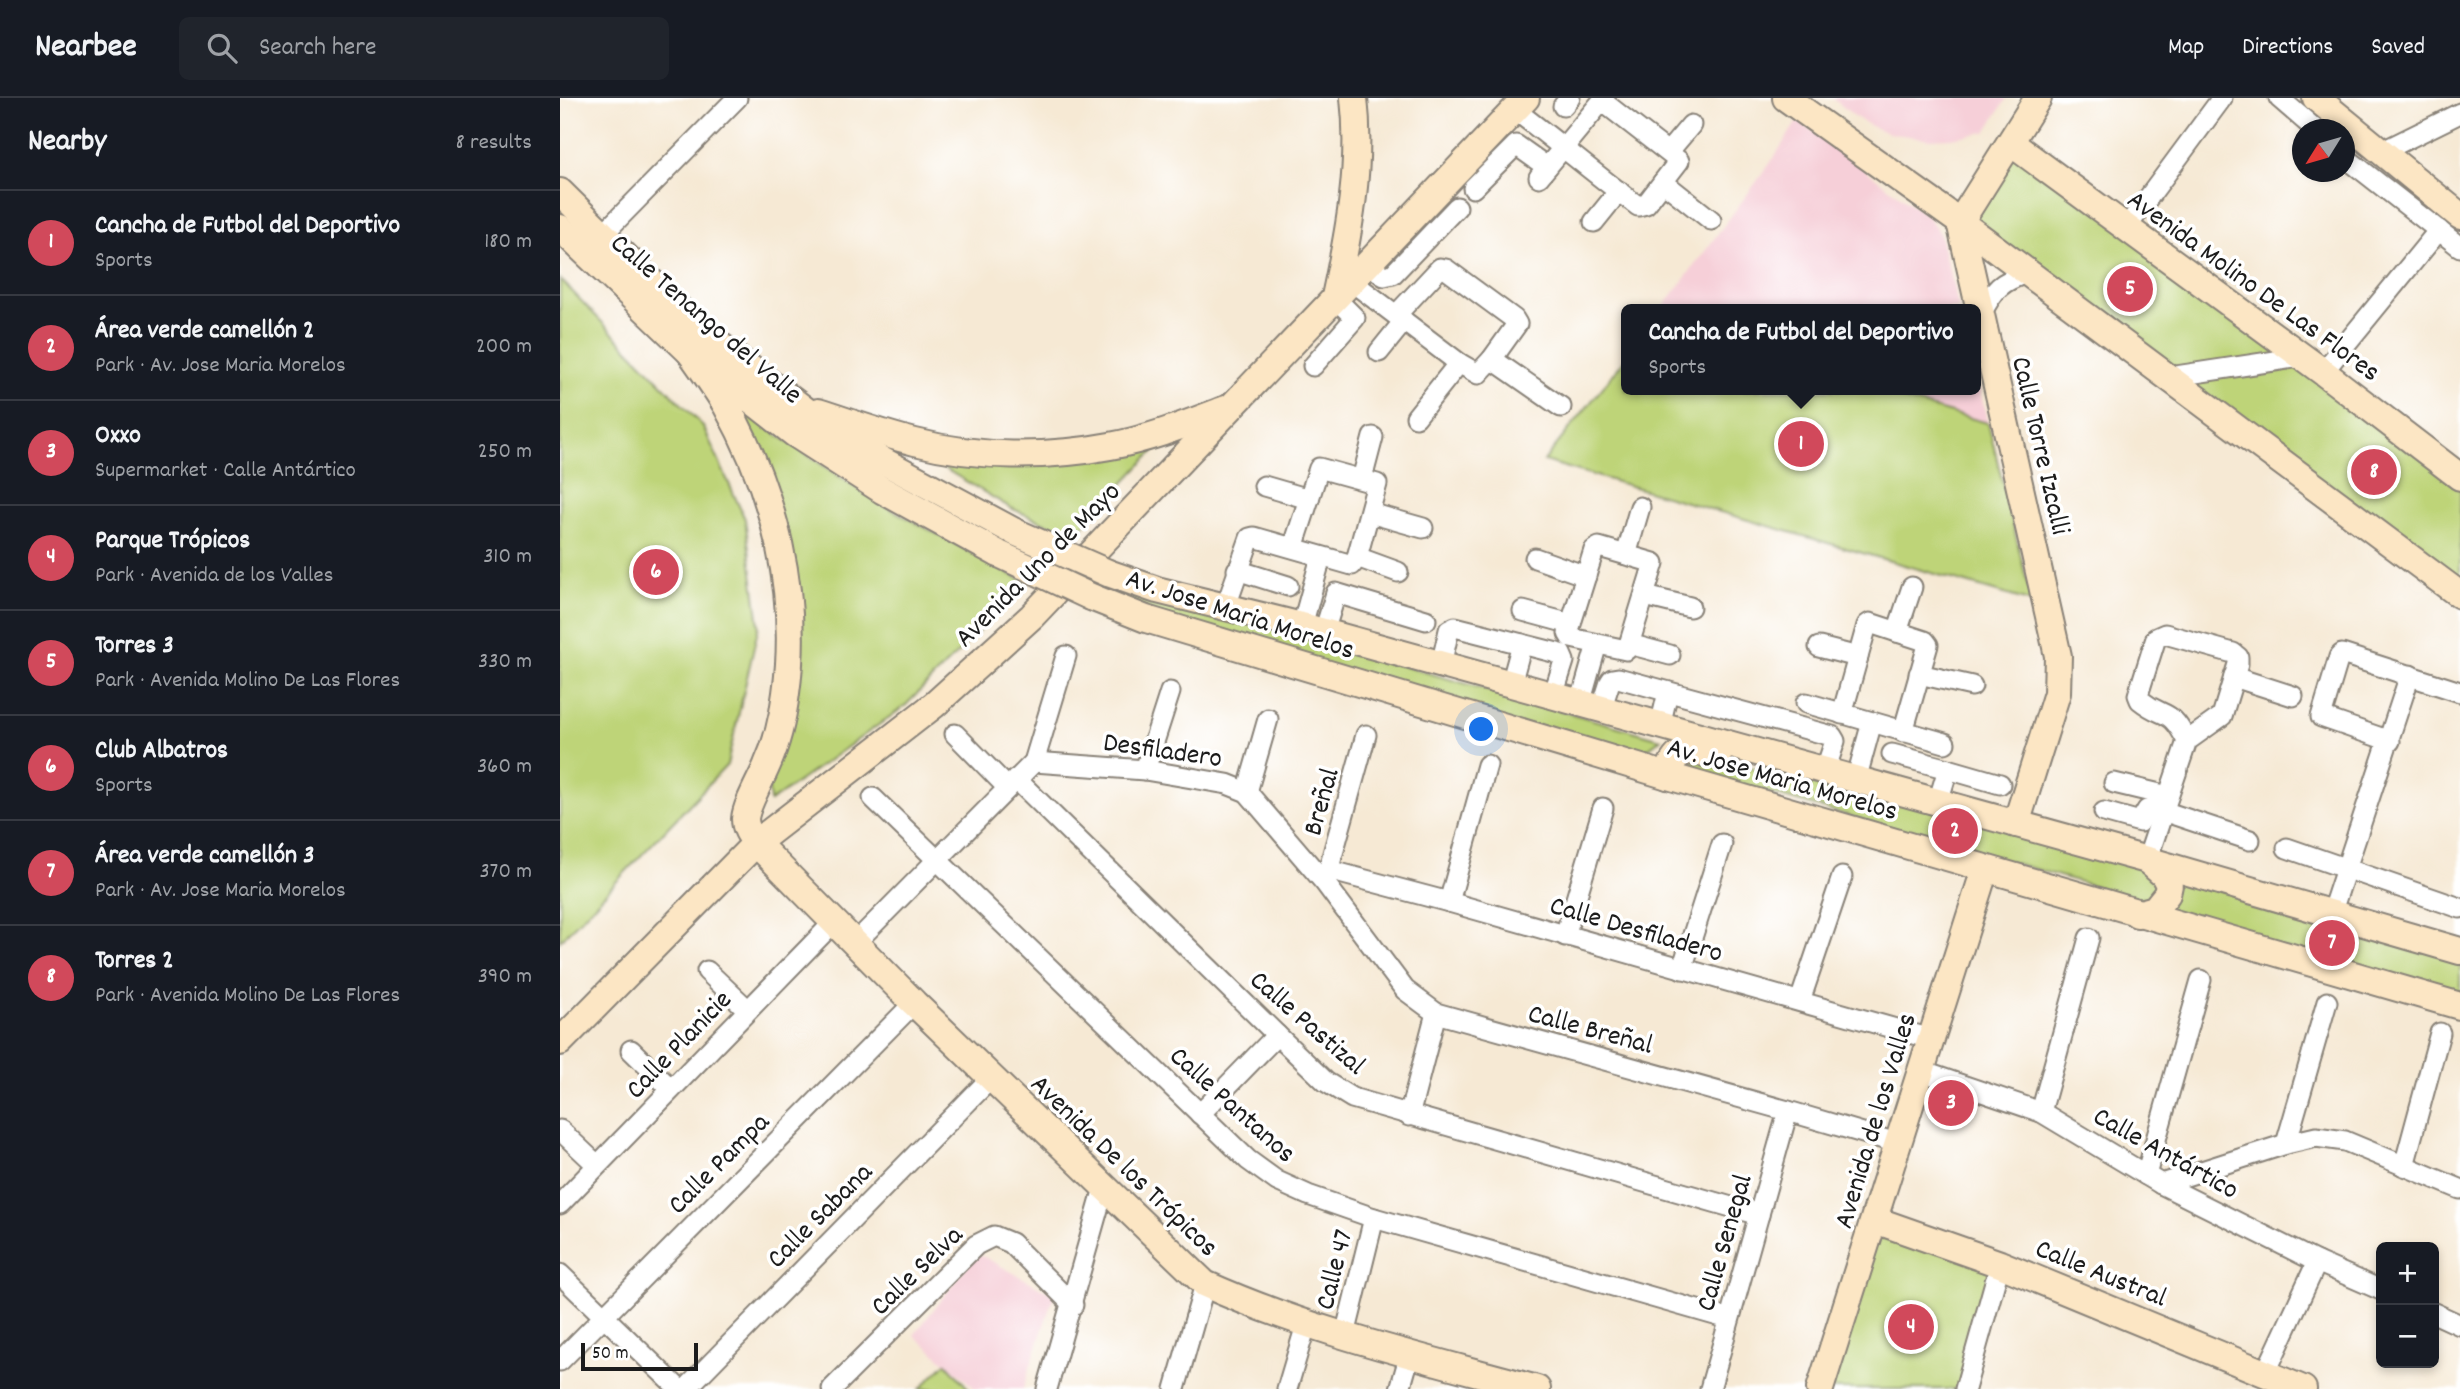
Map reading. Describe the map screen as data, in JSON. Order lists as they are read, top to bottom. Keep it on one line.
{"streets":{"main road":["Avenida Molino De Las Flores","Calle Tenango del Valle","Calle Torre Izcalli","Avenida Uno de Mayo","Av. Jose Maria Morelos","Avenida de los Valles","Avenida De los Trópicos","Calle Austral"],"street":["Desfiladero","Breñal","Calle Desfiladero","Calle Pastizal","Calle Breñal","Calle Planicie","Calle Pantanos","Calle Antártico","Calle Pampa","Calle Sabana","Calle Senegal","Calle Selva","Calle 47"]},"crossings":[["Calle Tenango del Valle","Av. Jose Maria Morelos"],["Calle Torre Izcalli","Av. Jose Maria Morelos"],["Avenida Uno de Mayo","Avenida De los Trópicos"],["Av. Jose Maria Morelos","Avenida de los Valles"],["Desfiladero","Breñal"],["Desfiladero","Calle Desfiladero"],["Desfiladero","Calle Breñal"],["Breñal","Calle Desfiladero"],["Breñal","Calle Breñal"],["Calle Desfiladero","Calle Breñal"],["Calle Desfiladero","Avenida de los Valles"],["Calle Pastizal","Calle Senegal"],["Calle Breñal","Avenida de los Valles"],["Calle Breñal","Calle Senegal"],["Calle Planicie","Avenida De los Trópicos"],["Calle Pantanos","Calle Senegal"],["Calle Pantanos","Calle 47"],["Avenida de los Valles","Calle Antártico"],["Avenida de los Valles","Calle Austral"],["Calle Pampa","Avenida De los Trópicos"],["Avenida De los Trópicos","Calle Sabana"],["Avenida De los Trópicos","Calle 47"]],"scale_bar":"50 m","north":"bottom left","page":{"header":"Nearbee","search":"Search here","nav":["Map","Directions","Saved"],"heading":["Nearby","8 results"],"list":[{"mark":"1","name":"Cancha de Futbol del Deportivo","note":"Sports","value":"180 m"},{"mark":"2","name":"Área verde camellón 2","note":"Park · Av. Jose Maria Morelos","value":"200 m"},{"mark":"3","name":"Oxxo","note":"Supermarket · Calle Antártico","value":"250 m"},{"mark":"4","name":"Parque Trópicos","note":"Park · Avenida de los Valles","value":"310 m"},{"mark":"5","name":"Torres 3","note":"Park · Avenida Molino De Las Flores","value":"330 m"},{"mark":"6","name":"Club Albatros","note":"Sports","value":"360 m"},{"mark":"7","name":"Área verde camellón 3","note":"Park · Av. Jose Maria Morelos","value":"370 m"},{"mark":"8","name":"Torres 2","note":"Park · Avenida Molino De Las Flores","value":"390 m"}],"pins":["5","1","8","6","2","7","3","4"],"popup":["Cancha de Futbol del Deportivo","Sports"],"map_buttons":["+","−"],"scale":"50 m"}}
